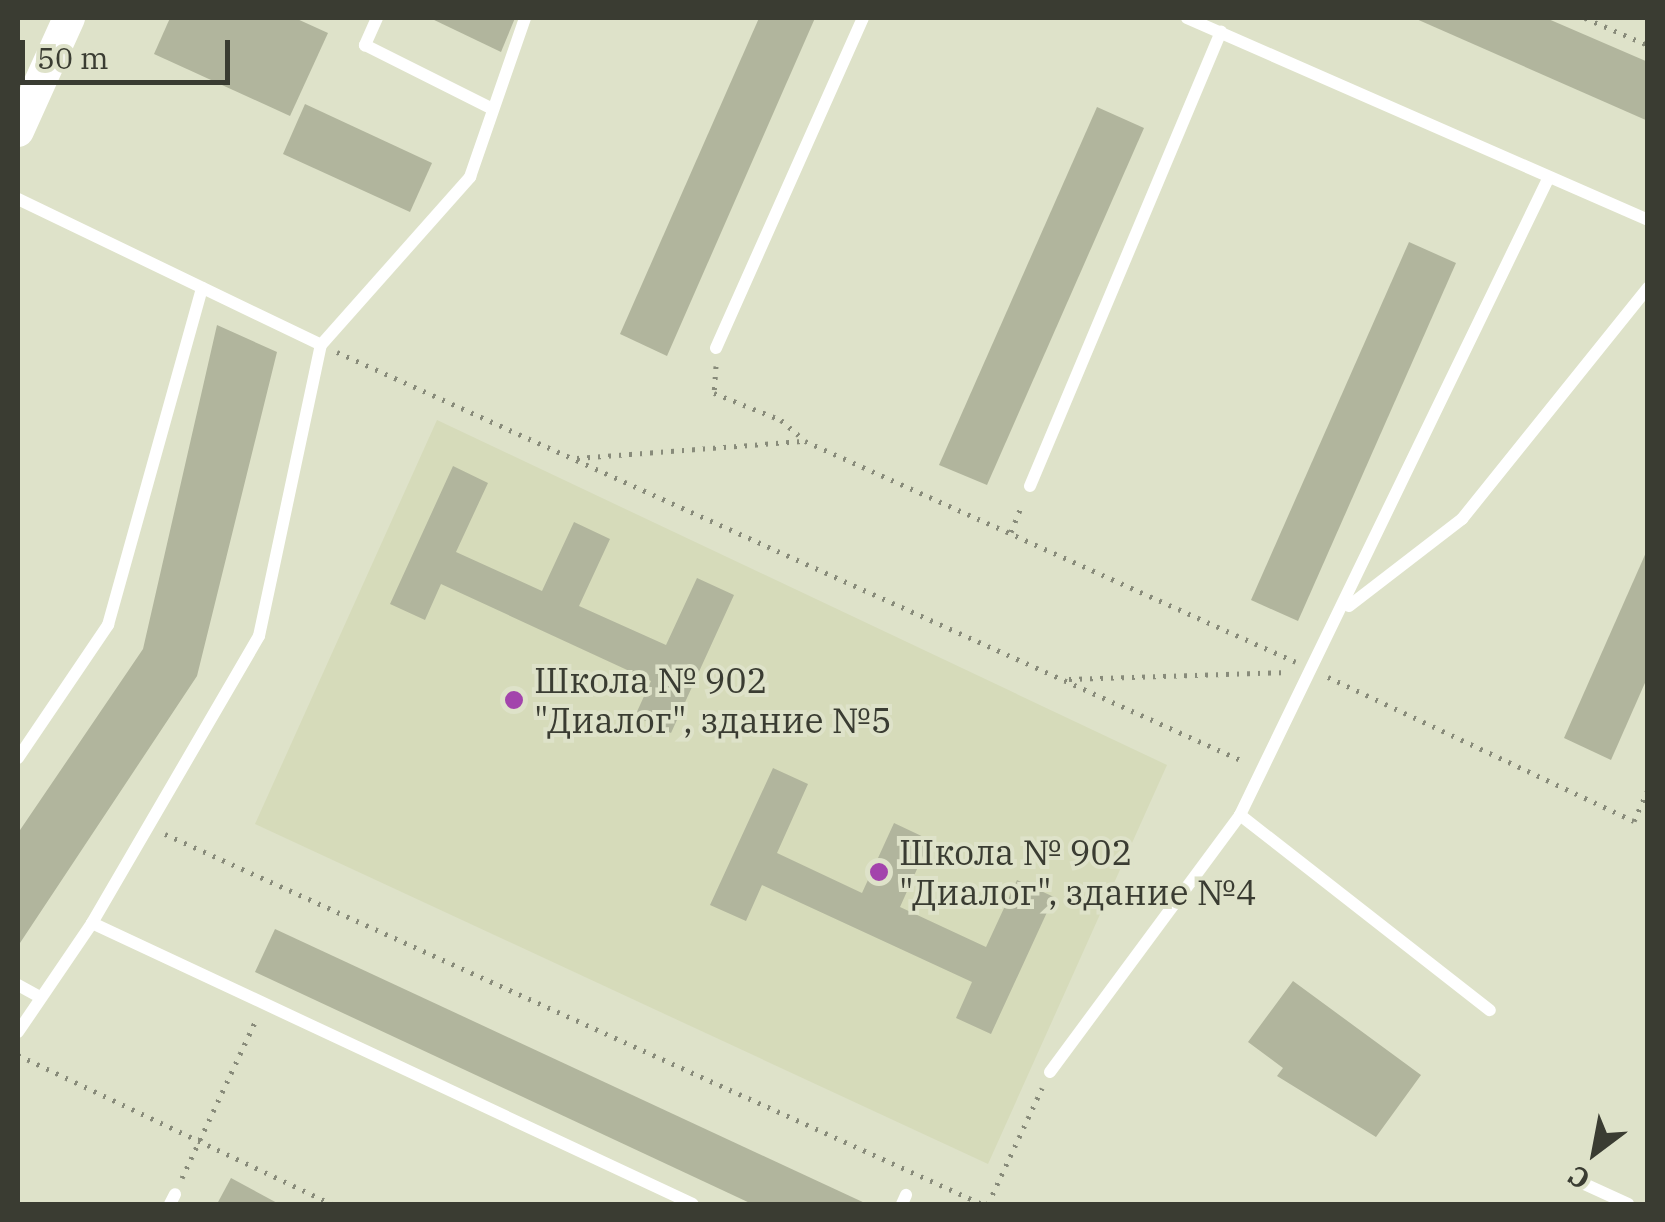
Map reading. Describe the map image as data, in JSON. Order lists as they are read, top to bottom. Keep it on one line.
{"places":["Школа № 902 \"Диалог\", здание №5","Школа № 902 \"Диалог\", здание №4"],"scale_bar":"50 m","north":"bottom left"}
